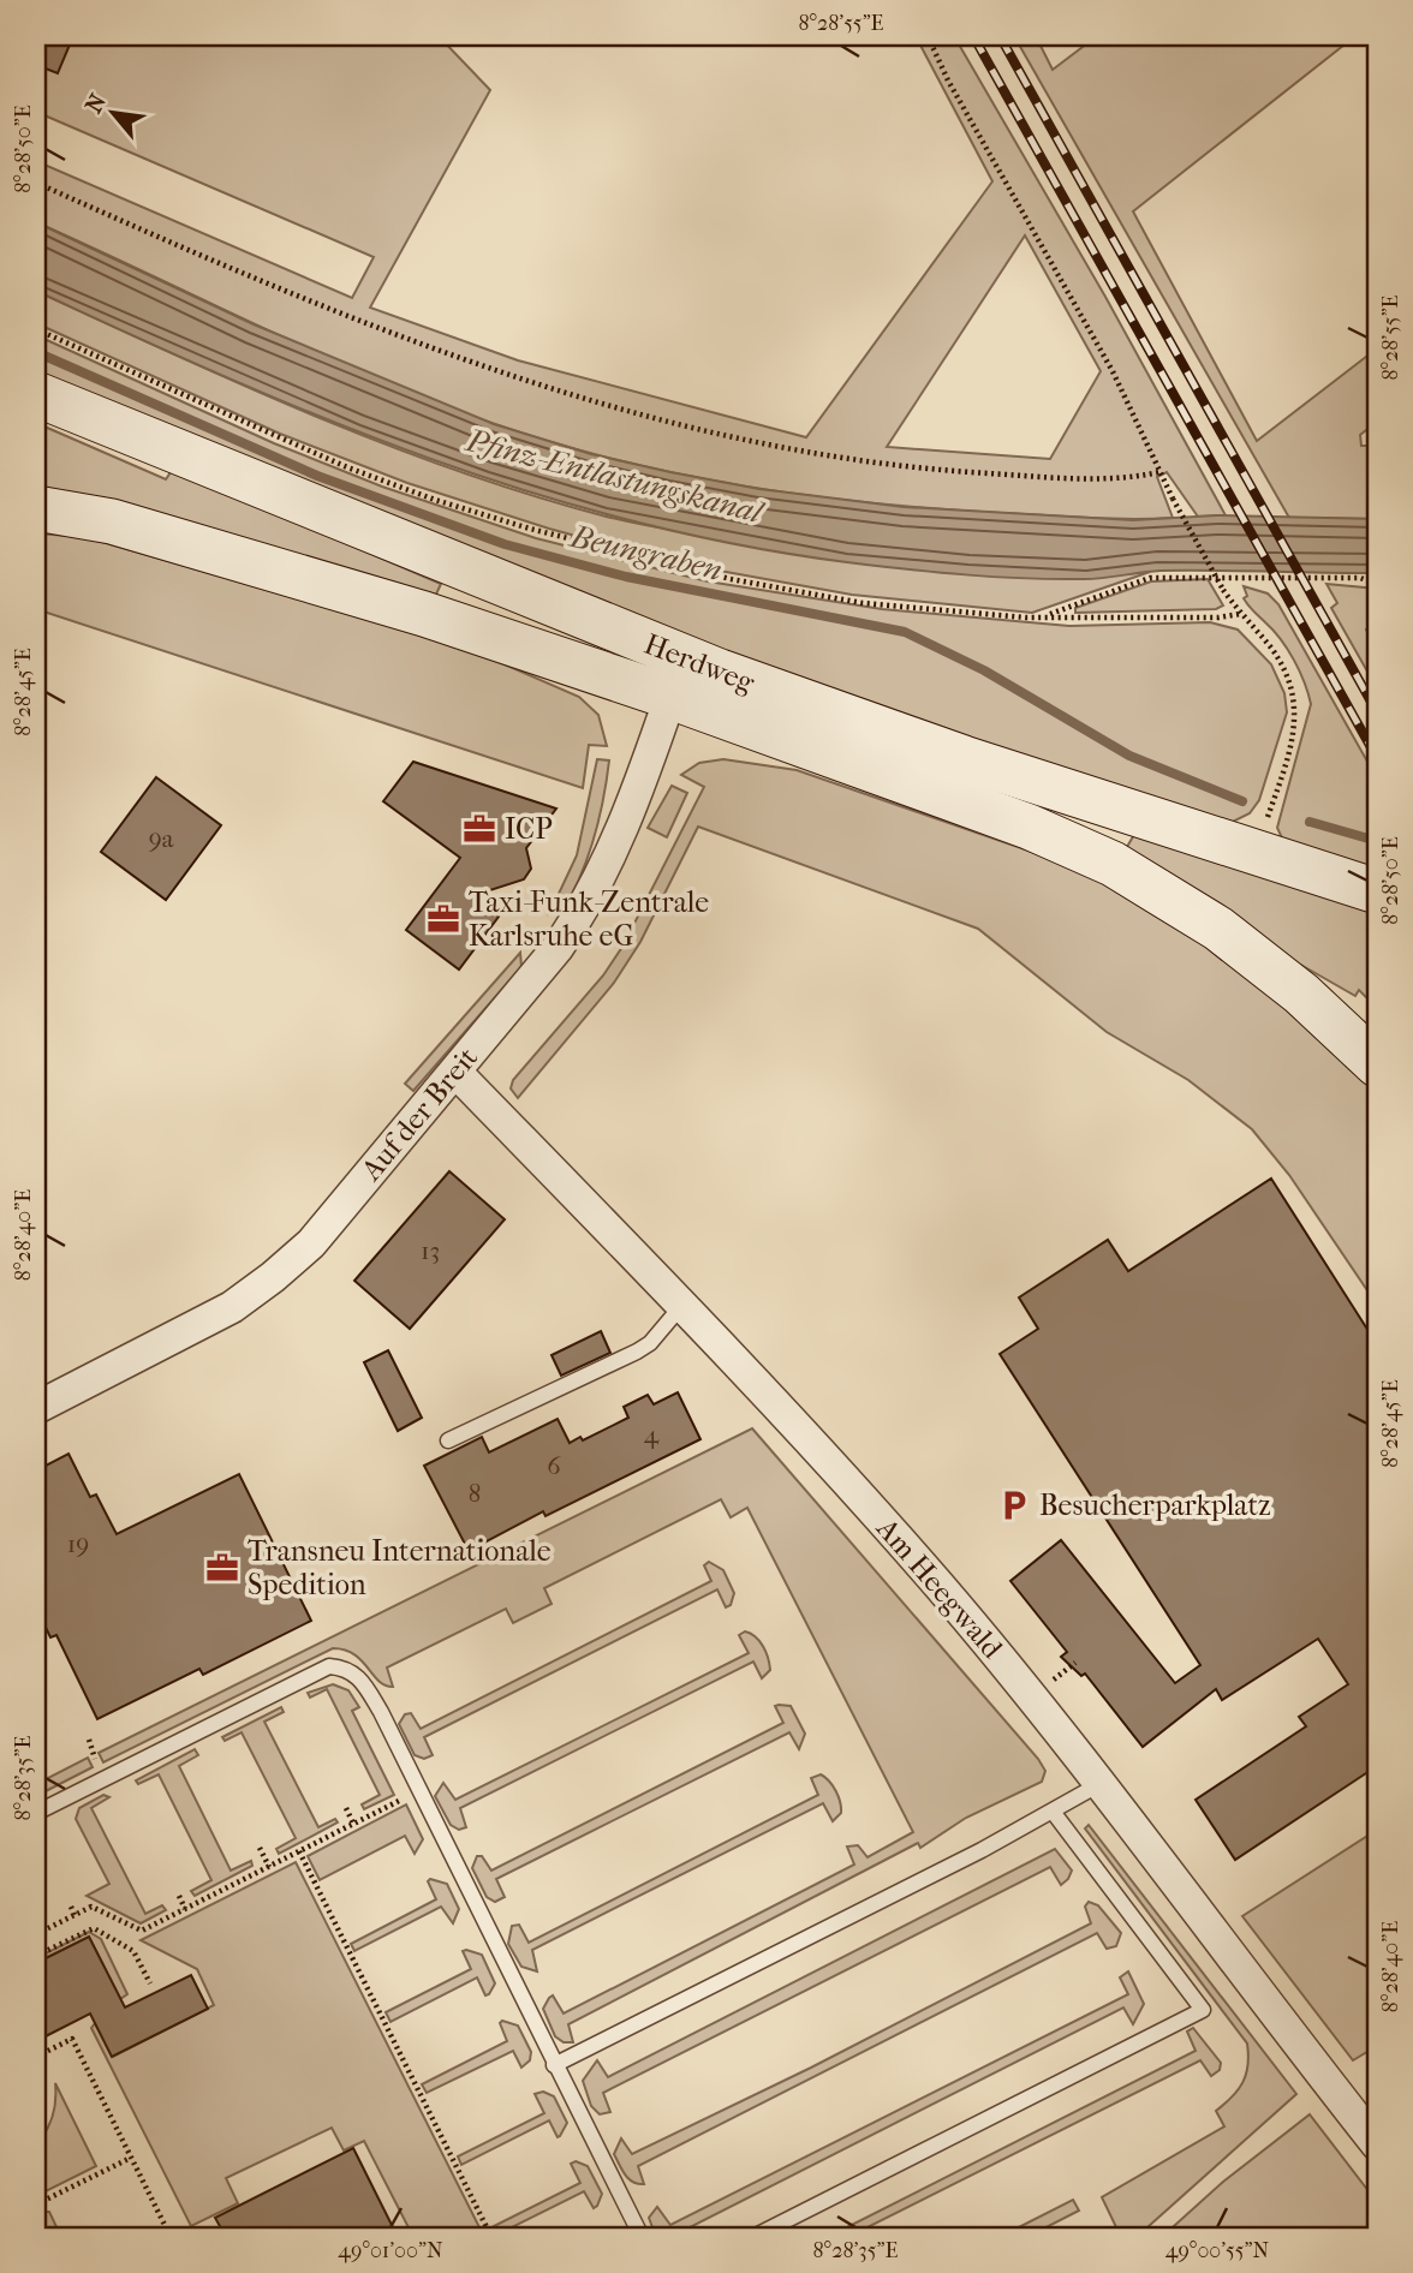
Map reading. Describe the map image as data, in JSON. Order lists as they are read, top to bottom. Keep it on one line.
{"streets":{"main road":["Herdweg"],"street":["Auf der Breit","Am Heegwald"]},"crossings":[["Auf der Breit","Am Heegwald"]],"water":["Pfinz-Entlastungskanal","Beungraben"],"places":{"office":["ICP","Taxi-Funk-Zentrale Karlsruhe eG","Transneu Internationale Spedition"],"parking":["Besucherparkplatz"]},"house_numbers":["9a","13","4","6","8","19"],"north":"top left","coordinates":["8°28'55\"E","8°28'50\"E","8°28'45\"E","8°28'40\"E","8°28'35\"E","49°01'00\"N","49°00'55\"N"]}
